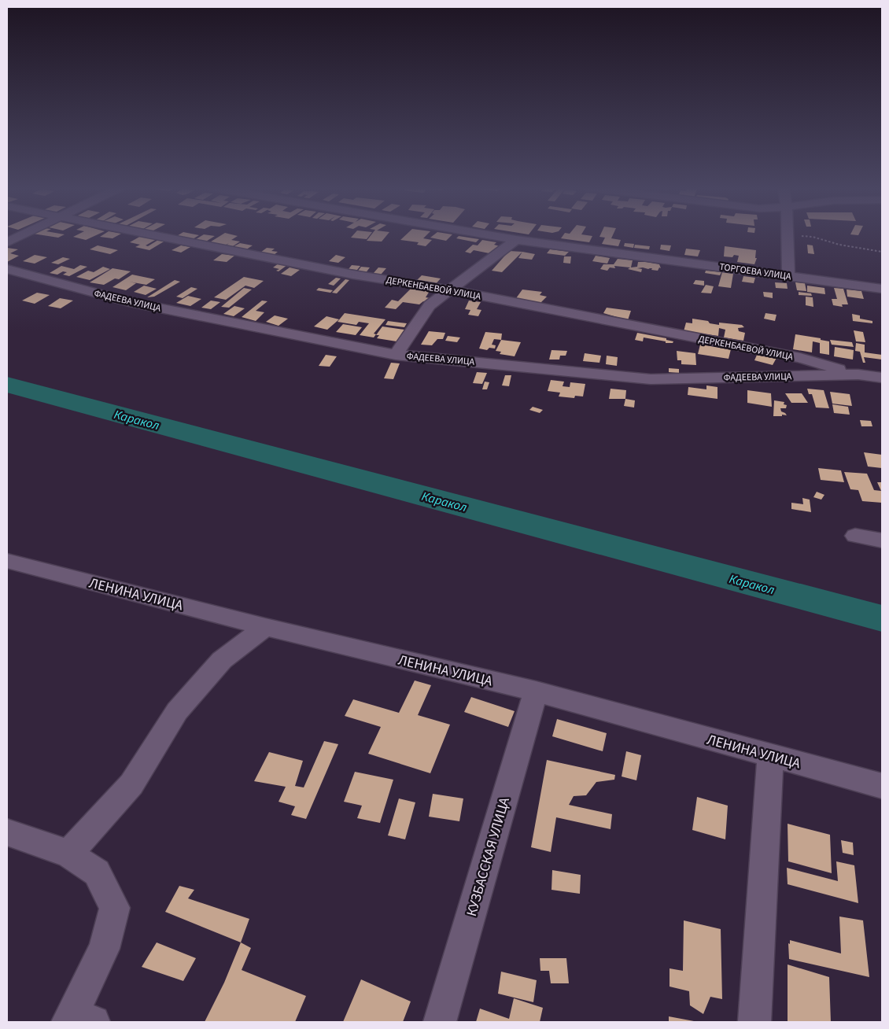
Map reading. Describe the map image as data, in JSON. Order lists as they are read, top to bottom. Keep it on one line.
{"streets":{"street":["ТОРГОЕВА УЛИЦА","ДЕРКЕНБАЕВОЙ УЛИЦА","ФАДЕЕВА УЛИЦА","ЛЕНИНА УЛИЦА","КУЗБАССКАЯ УЛИЦА"]},"crossings":[["ДЕРКЕНБАЕВОЙ УЛИЦА","ФАДЕЕВА УЛИЦА"],["ЛЕНИНА УЛИЦА","КУЗБАССКАЯ УЛИЦА"]],"water":["Каракол"]}
